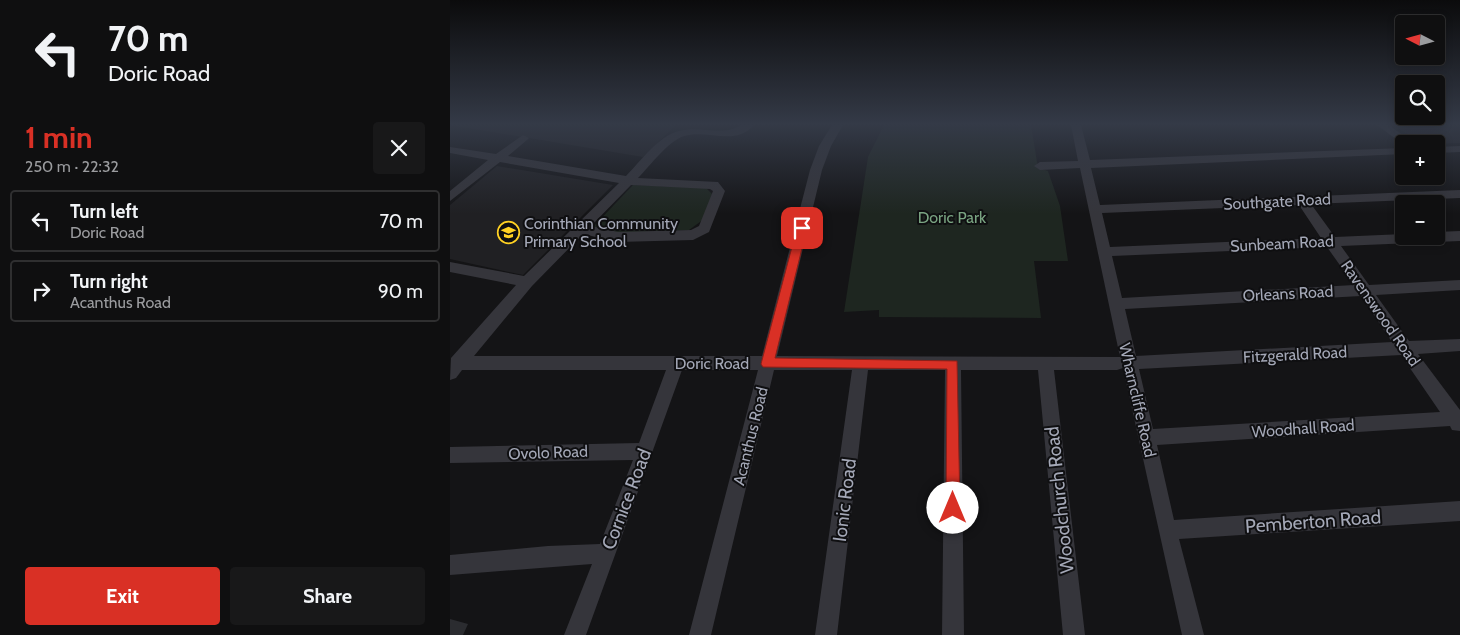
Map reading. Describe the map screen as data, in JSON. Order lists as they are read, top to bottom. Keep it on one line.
{"streets":{"street":["Southgate Road","Sunbeam Road","Orleans Road","Ravenswood Road","Fitzgerald Road","Doric Road","Wharncliffe Road","Woodhall Road","Acanthus Road","Ovolo Road","Cornice Road","Ionic Road","Woodchurch Road","Pemberton Road"]},"crossings":[["Southgate Road","Ravenswood Road"],["Southgate Road","Wharncliffe Road"],["Sunbeam Road","Ravenswood Road"],["Sunbeam Road","Wharncliffe Road"],["Orleans Road","Ravenswood Road"],["Orleans Road","Wharncliffe Road"],["Ravenswood Road","Fitzgerald Road"],["Ravenswood Road","Woodhall Road"],["Fitzgerald Road","Doric Road"],["Fitzgerald Road","Wharncliffe Road"],["Doric Road","Wharncliffe Road"],["Doric Road","Acanthus Road"],["Doric Road","Cornice Road"],["Doric Road","Ionic Road"],["Doric Road","Woodchurch Road"],["Wharncliffe Road","Woodhall Road"],["Wharncliffe Road","Pemberton Road"],["Ovolo Road","Cornice Road"]],"parks":["Doric Park"],"places":{"school or university":["Corinthian Community Primary School"]},"north":"left","page":{"turn":["70 m","Doric Road"],"map_buttons":["+","−"],"heading":["1 min","250 m · 22:32"],"list":[{"name":"Turn left","note":"Doric Road","value":"70 m"},{"name":"Turn right","note":"Acanthus Road","value":"90 m"}],"buttons":["Exit","Share"]}}
